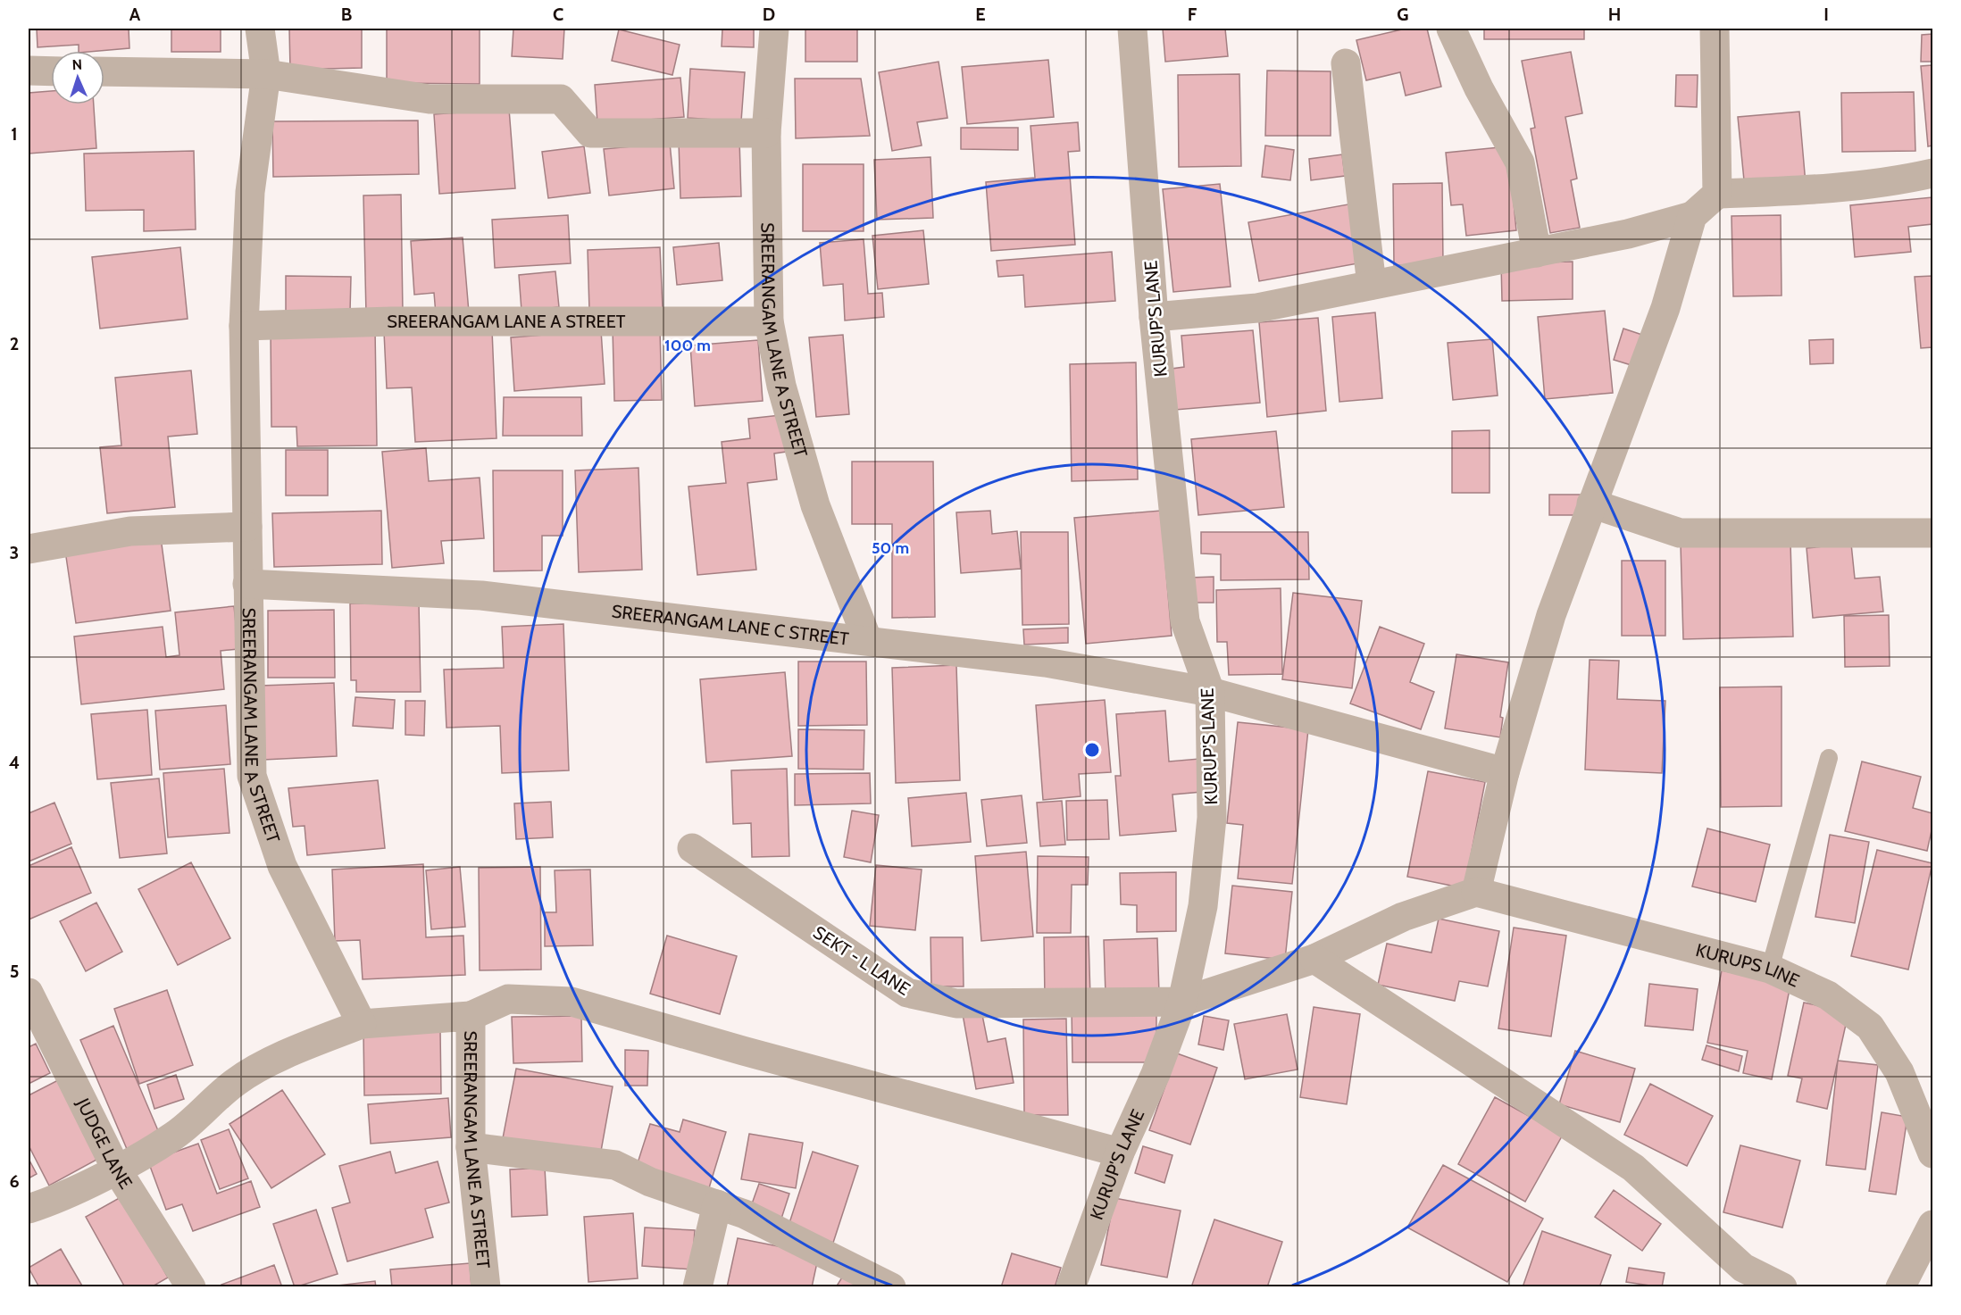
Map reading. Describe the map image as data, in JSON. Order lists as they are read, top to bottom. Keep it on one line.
{"streets":{"street":["KURUP'S LANE","SREERANGAM LANE A STREET","SREERANGAM LANE C STREET","SEKT - L LANE","KURUPS LINE","JUDGE LANE"]},"crossings":[["KURUP'S LANE","SREERANGAM LANE C STREET"],["KURUP'S LANE","SEKT - L LANE"],["SREERANGAM LANE A STREET","SREERANGAM LANE C STREET"],["SEKT - L LANE","KURUPS LINE"]],"north":"top","grid":{"columns":["A","B","C","D","E","F","G","H","I"],"rows":["1","2","3","4","5","6"]},"rings":["100 m","50 m"]}
